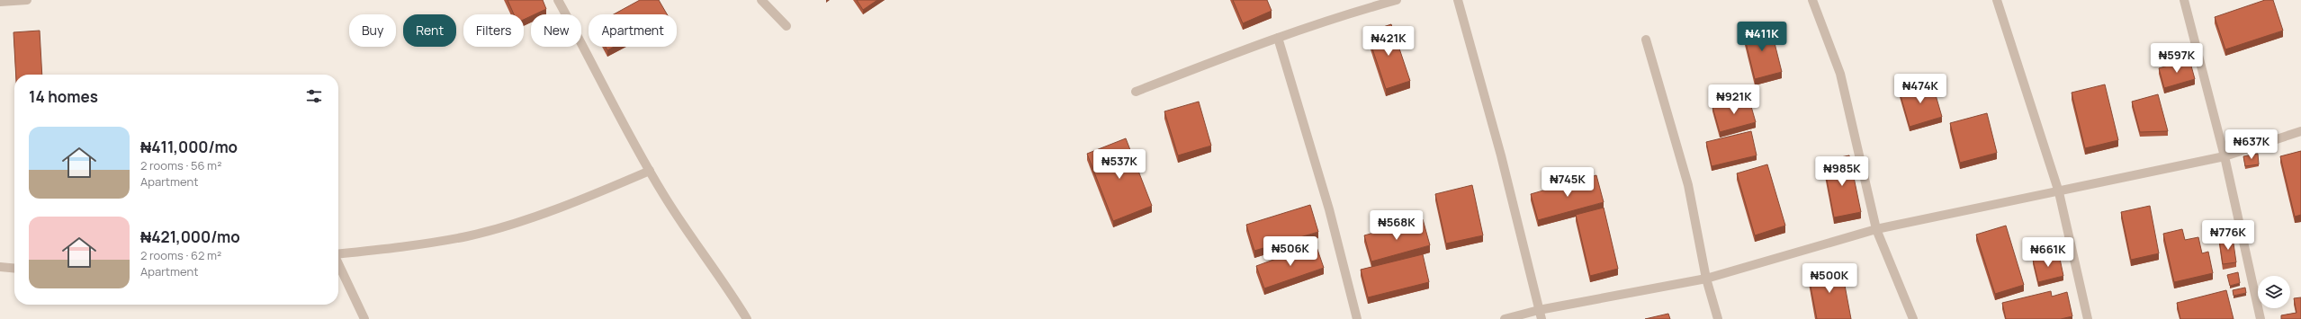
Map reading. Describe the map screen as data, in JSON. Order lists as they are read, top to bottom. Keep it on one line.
{"page":{"chip":["Buy","Rent","Filters","New","Apartment"],"price":["₦411K","₦421K","₦597K","₦474K","₦921K","₦637K","₦537K","₦985K","₦745K","₦568K","₦776K","₦506K","₦661K","₦500K"],"heading":"14 homes","list":[{"name":"₦411,000/mo","note":"2 rooms · 56 m² · Apartment"},{"name":"₦421,000/mo","note":"2 rooms · 62 m² · Apartment"}]}}
